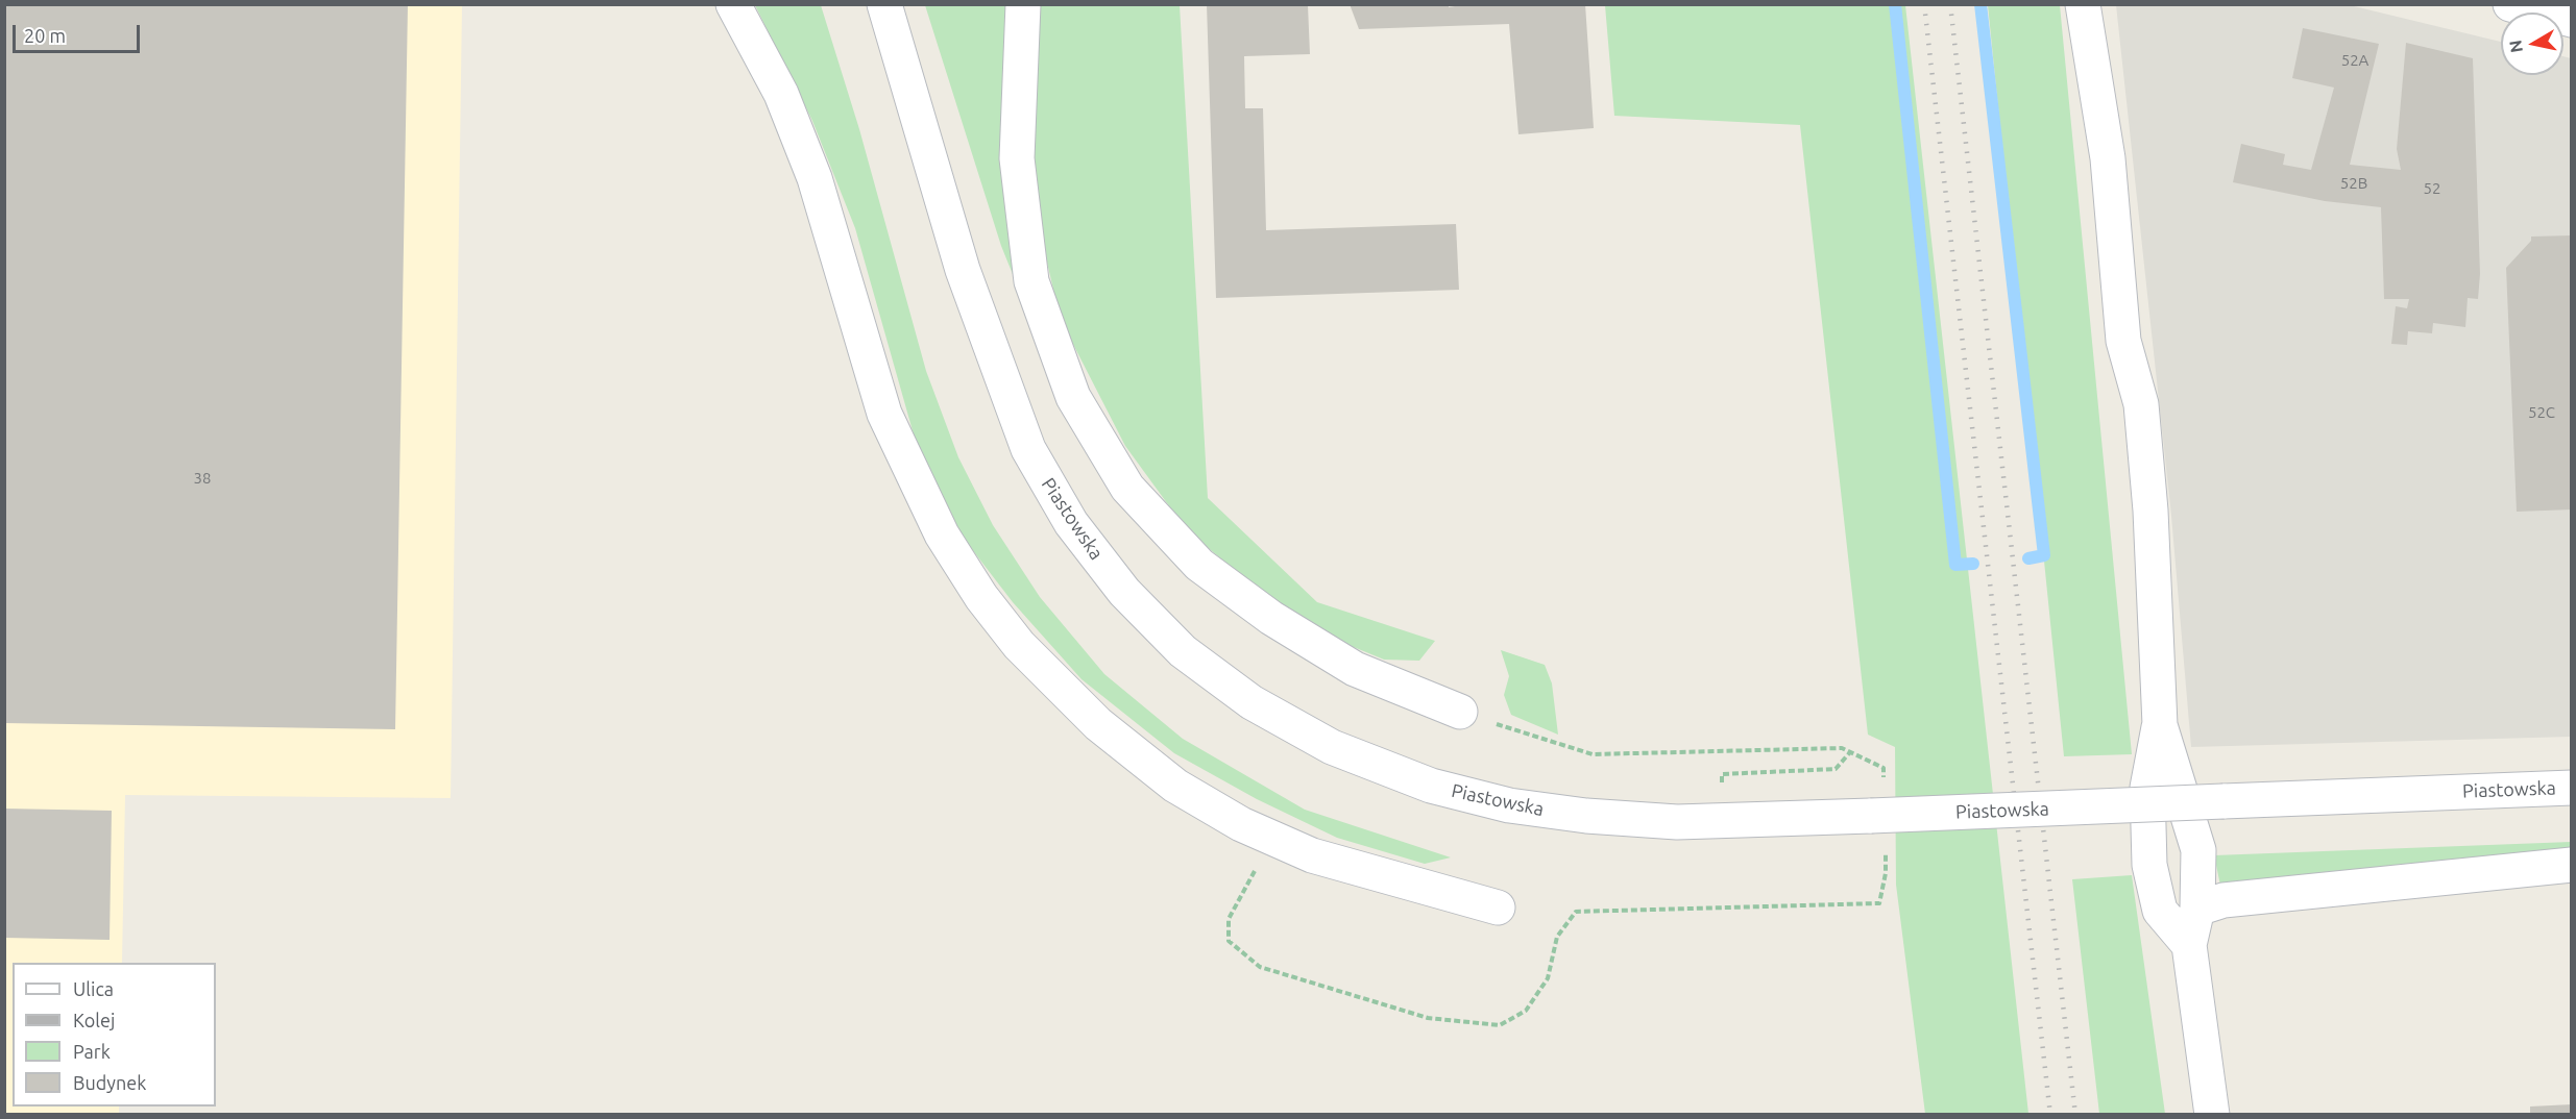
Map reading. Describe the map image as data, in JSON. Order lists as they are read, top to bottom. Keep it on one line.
{"streets":{"street":["Piastowska"]},"house_numbers":["52A","52B","52","52C","38"],"legend":["Ulica","Kolej","Park","Budynek"],"scale_bar":"20 m","north":"left"}
